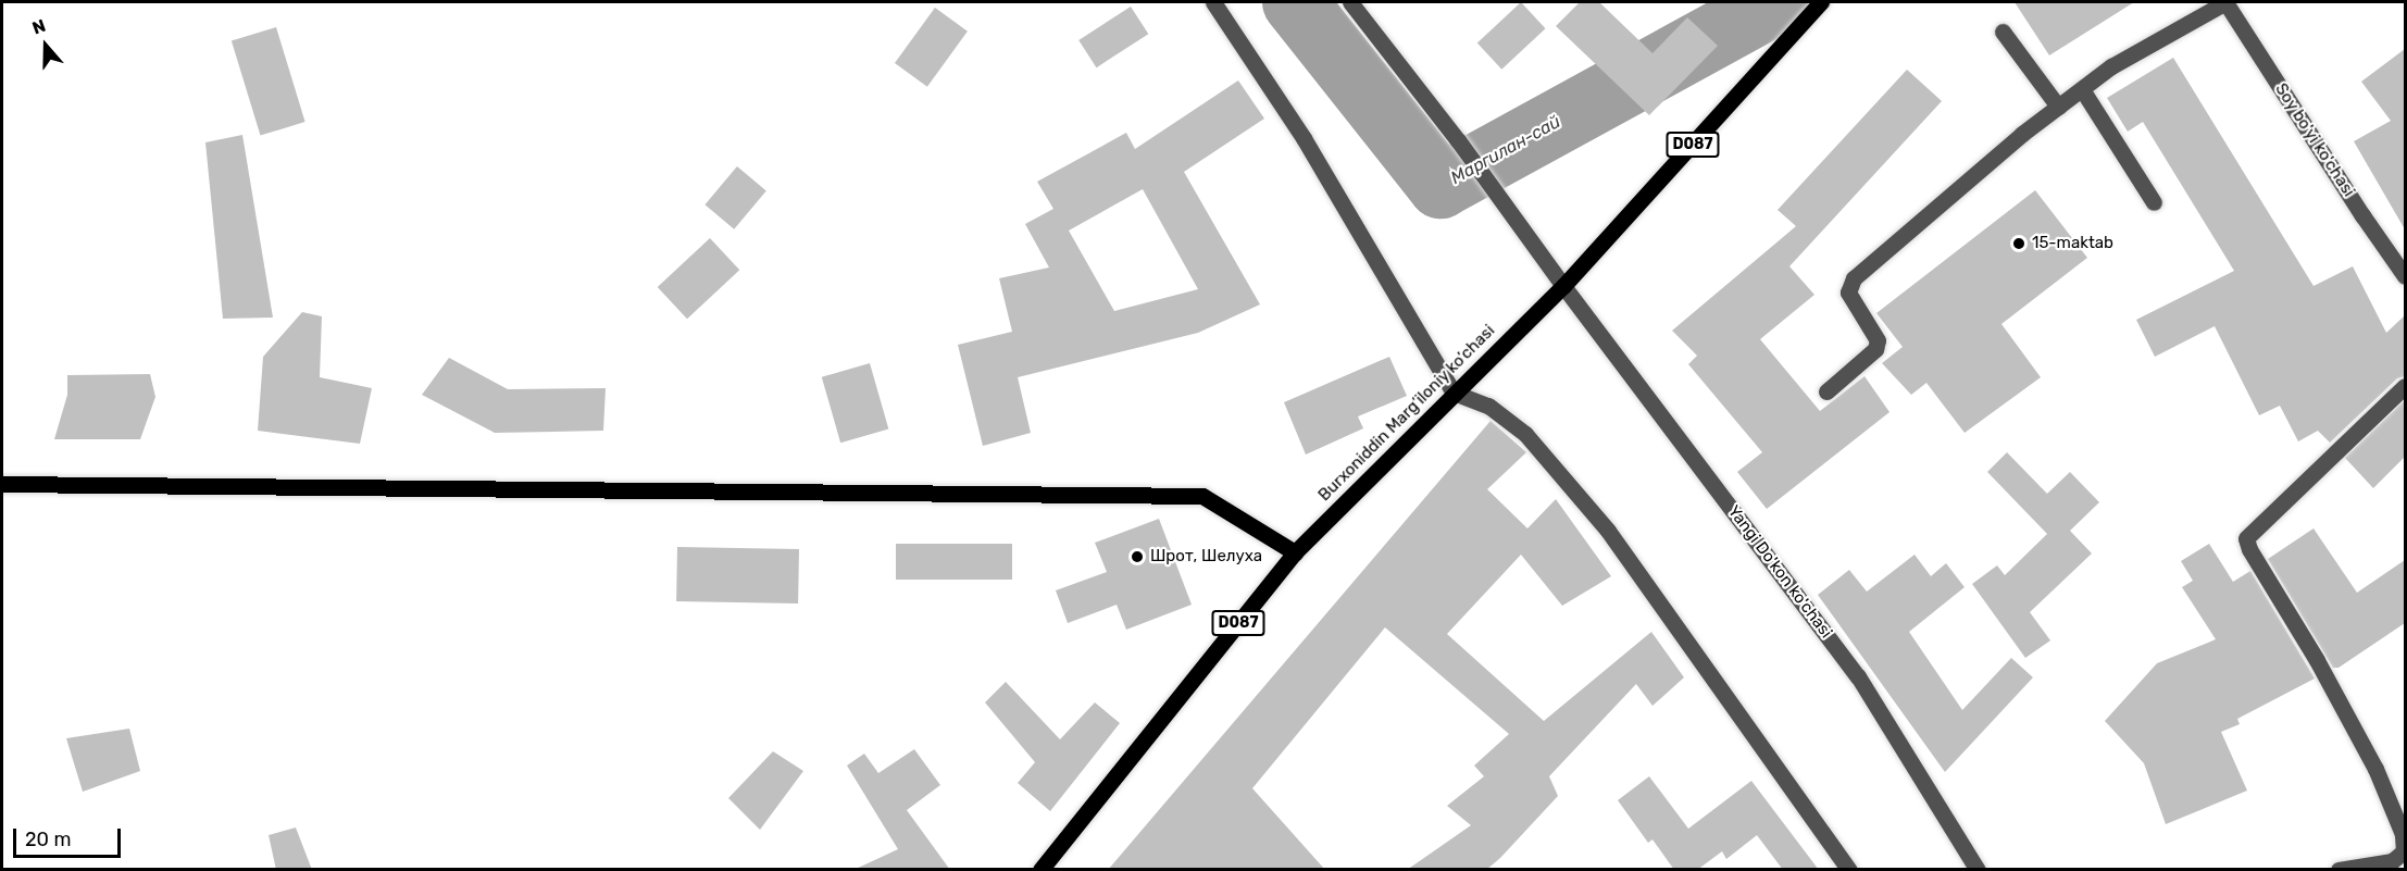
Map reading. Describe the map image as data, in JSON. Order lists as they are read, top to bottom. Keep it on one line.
{"streets":{"main road":["D087","Burxoniddin Marg’iloniy ko’chasi"],"street":["Soy bo'yi ko'chasi","Yangi Do'kon ko'chasi"]},"crossings":[["Burxoniddin Marg’iloniy ko’chasi","Yangi Do'kon ko'chasi"]],"water":["Маргилан-сай"],"places":["15-maktab","Шрот, Шелуха"],"scale_bar":"20 m","north":"top"}
